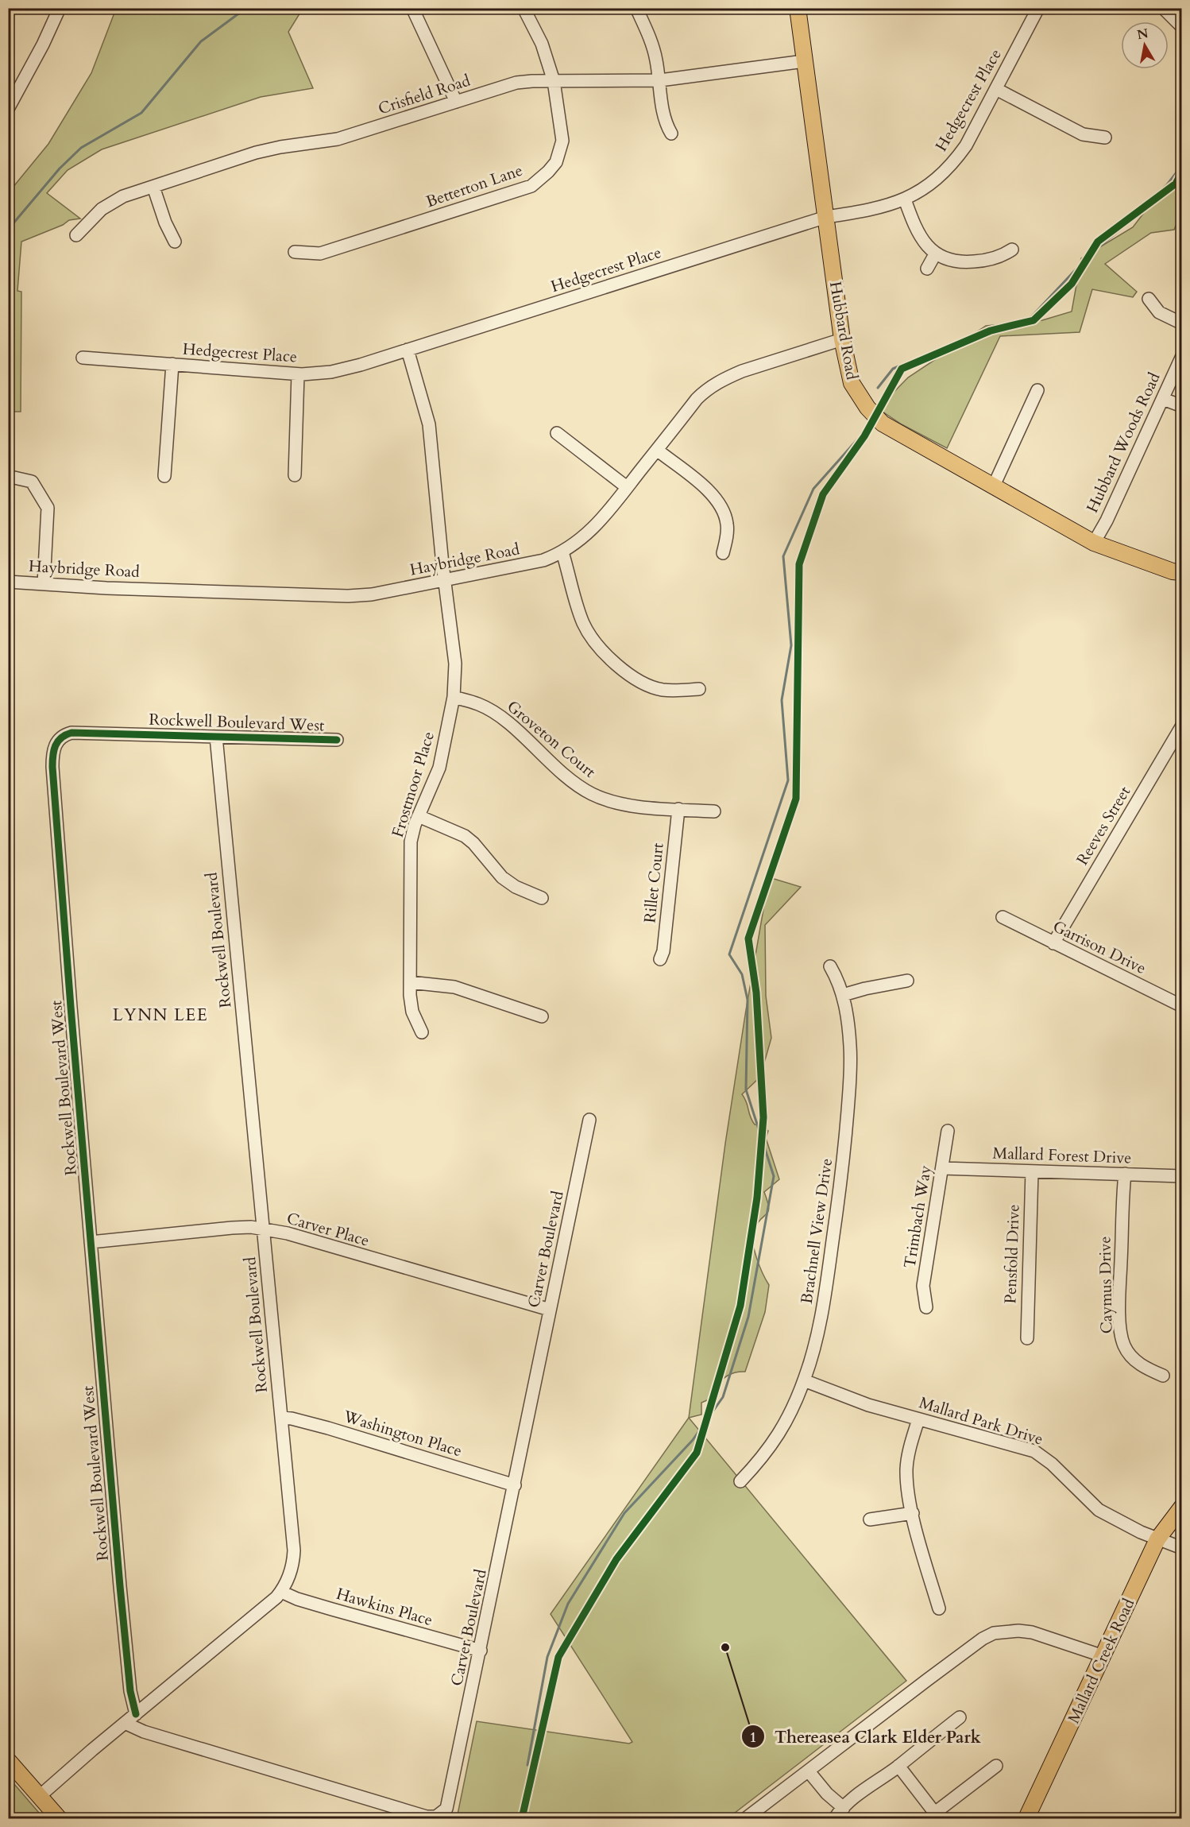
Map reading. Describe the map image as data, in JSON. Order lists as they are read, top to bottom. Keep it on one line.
{"streets":{"main road":["Hubbard Road","Mallard Creek Road"],"street":["Crisfield Road","Hedgecrest Place","Betterton Lane","Hubbard Woods Road","Haybridge Road","Rockwell Boulevard West","Groveton Court","Frostmoor Place","Reeves Street","Rillet Court","Rockwell Boulevard","Garrison Drive","Mallard Forest Drive","Trimbach Way","Carver Place","Brachnell View Drive","Carver Boulevard","Pensfold Drive","Caymus Drive","Mallard Park Drive","Washington Place","Hawkins Place"]},"crossings":[["Crisfield Road","Betterton Lane"],["Crisfield Road","Hubbard Road"],["Hedgecrest Place","Hubbard Road"],["Hedgecrest Place","Frostmoor Place"],["Hubbard Road","Hubbard Woods Road"],["Hubbard Road","Haybridge Road"],["Haybridge Road","Frostmoor Place"],["Rockwell Boulevard West","Rockwell Boulevard"],["Rockwell Boulevard West","Carver Place"],["Groveton Court","Frostmoor Place"],["Groveton Court","Rillet Court"],["Reeves Street","Garrison Drive"],["Rockwell Boulevard","Carver Place"],["Rockwell Boulevard","Carver Boulevard"],["Rockwell Boulevard","Washington Place"],["Rockwell Boulevard","Hawkins Place"],["Mallard Forest Drive","Trimbach Way"],["Mallard Forest Drive","Pensfold Drive"],["Mallard Forest Drive","Caymus Drive"],["Carver Place","Carver Boulevard"],["Brachnell View Drive","Mallard Park Drive"],["Carver Boulevard","Washington Place"],["Carver Boulevard","Hawkins Place"],["Mallard Park Drive","Mallard Creek Road"]],"districts":["LYNN LEE"],"places":["Thereasea Clark Elder Park"],"north":"top"}
